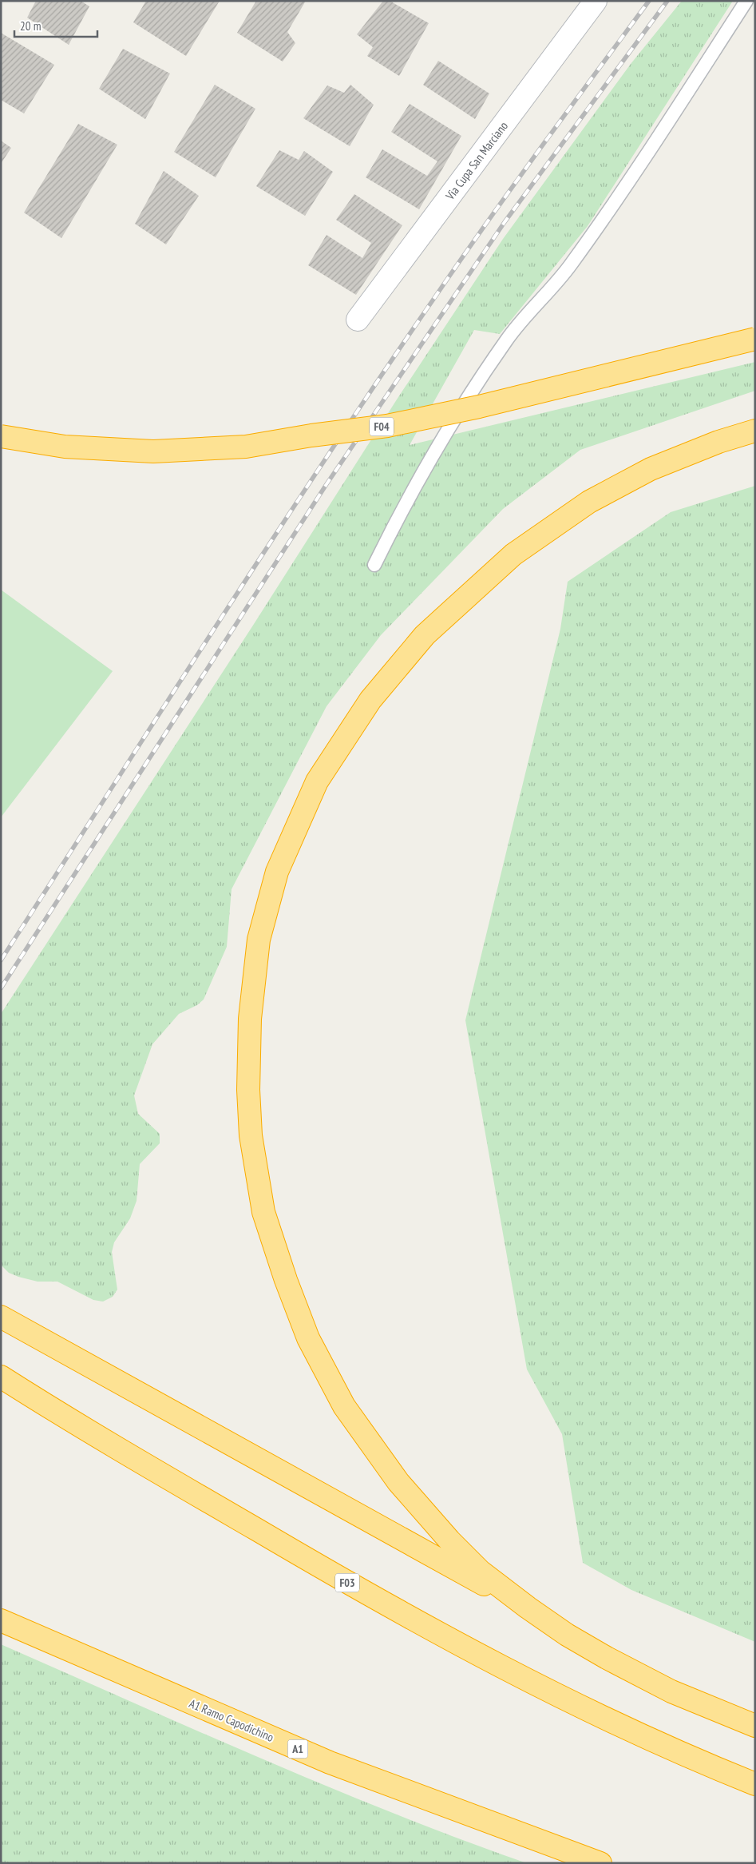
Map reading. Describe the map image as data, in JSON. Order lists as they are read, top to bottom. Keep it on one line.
{"streets":{"highway":["F04","F03","A1 Ramo Capodichino","A1"],"street":["Via Cupa San Marciano"]},"scale_bar":"20 m"}
